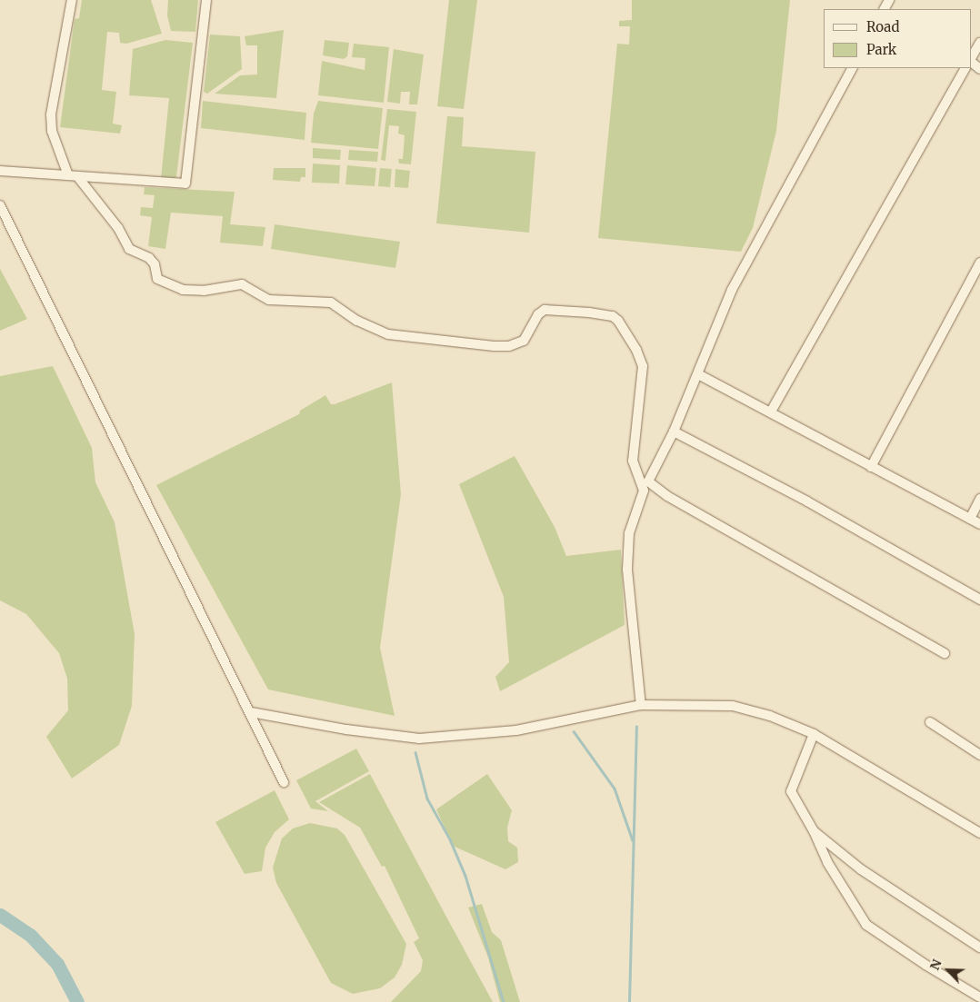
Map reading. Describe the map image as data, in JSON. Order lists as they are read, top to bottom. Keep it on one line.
{"legend":["Road","Park"],"north":"top left"}
